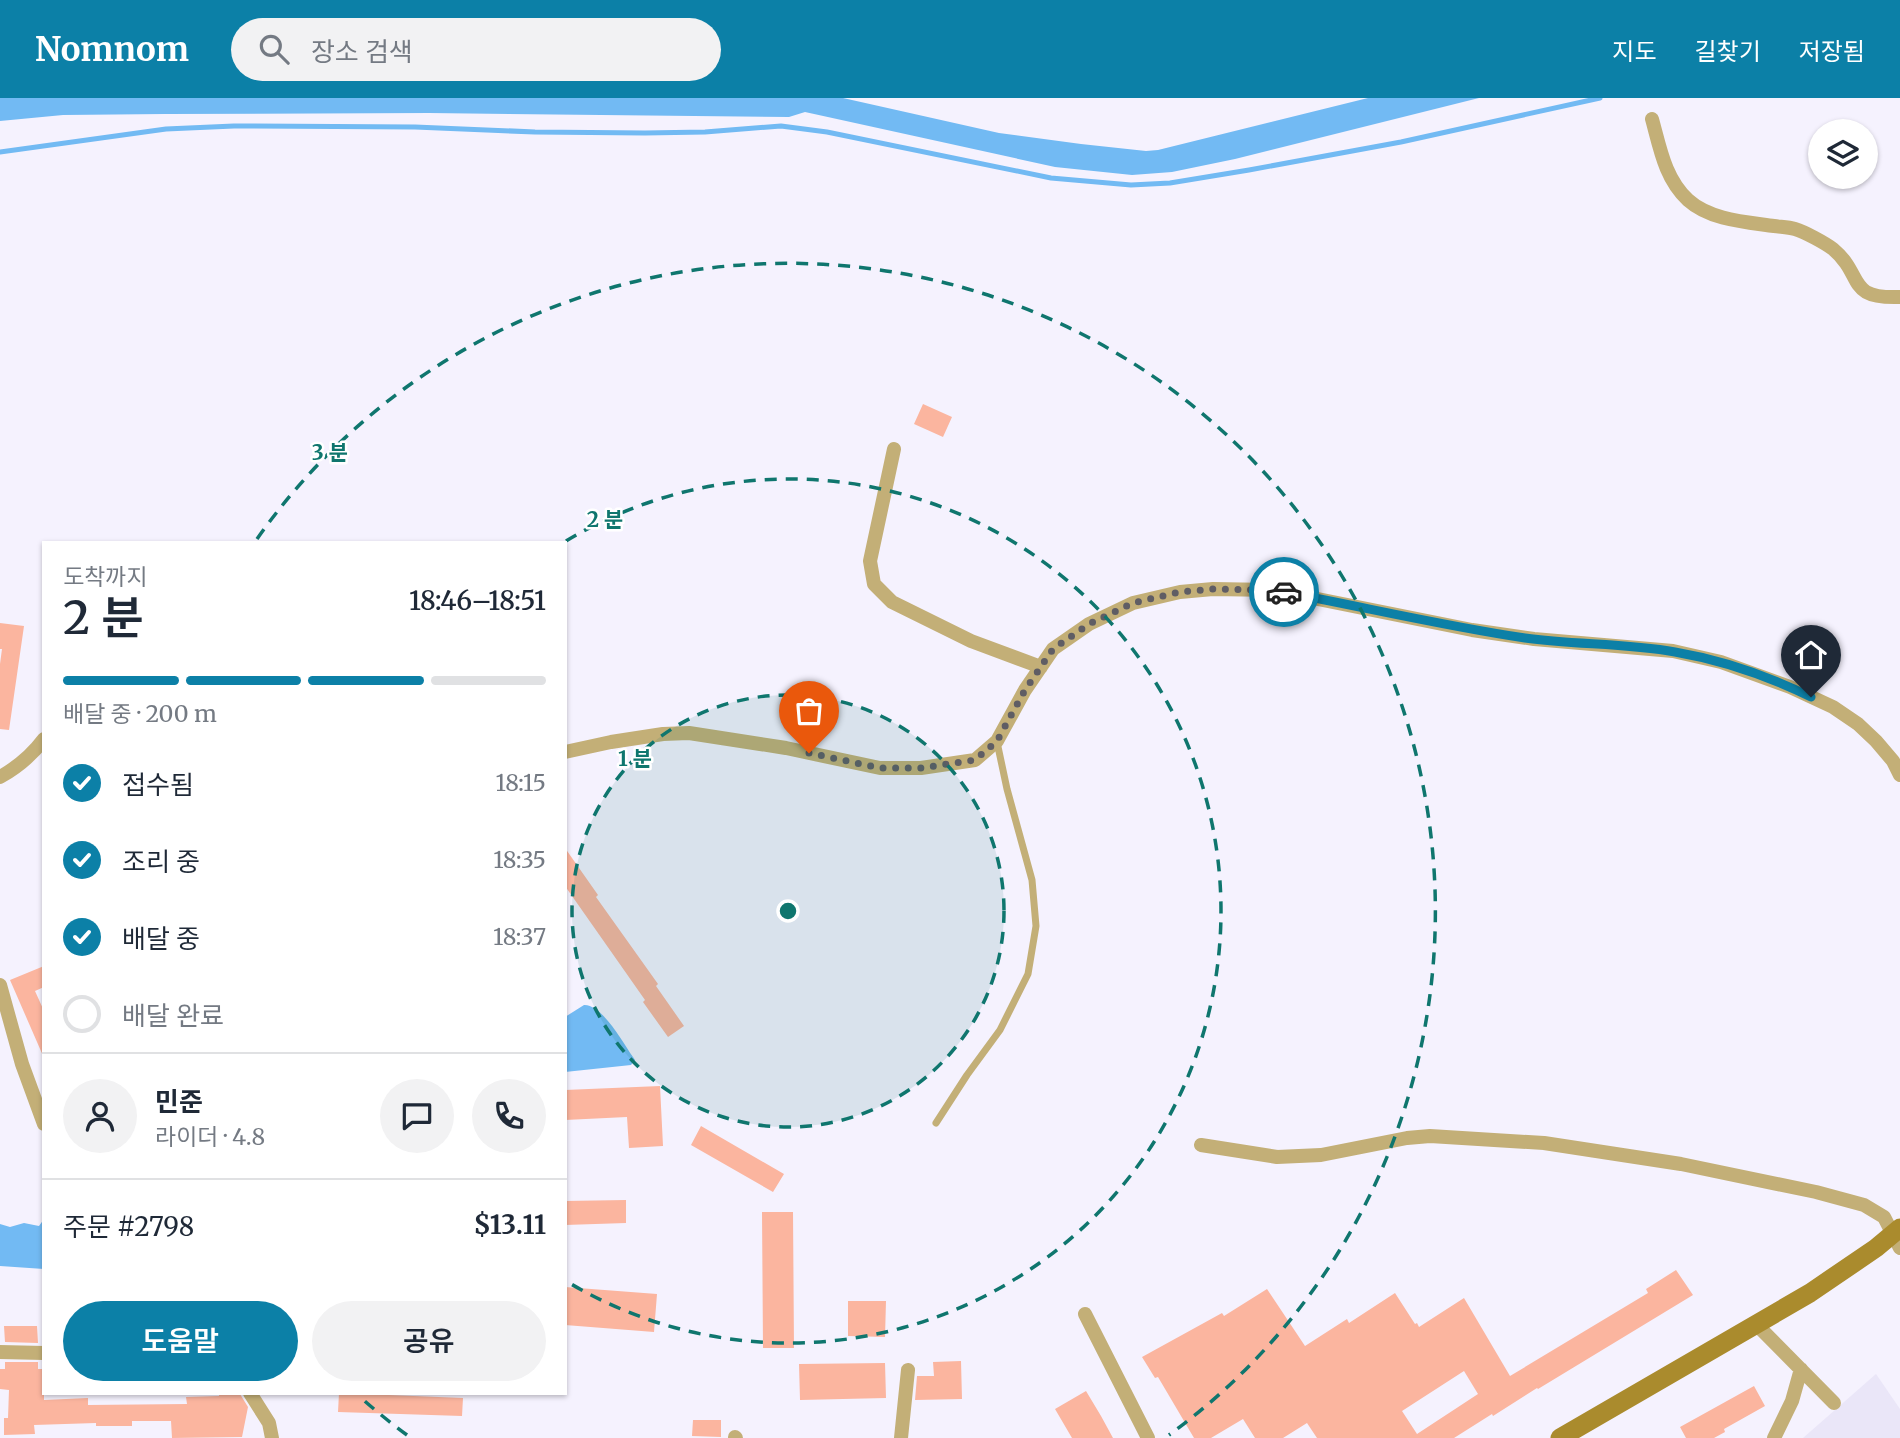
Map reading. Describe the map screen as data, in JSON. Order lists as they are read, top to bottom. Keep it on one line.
{"page":{"header":"Nomnom","search":"장소 검색","nav":["지도","길찾기","저장됨"],"heading":["2 분","도착까지","18:46–18:51"],"panel":["민준","라이더 · 4.8","주문 #2798","$13.11"],"bar":"배달 중 · 200 m","list":[["접수됨","18:15"],["조리 중","18:35"],["배달 중","18:37"],"배달 완료"],"buttons":["도움말","공유"]},"rings":["3 분","2 분","1 분"]}
